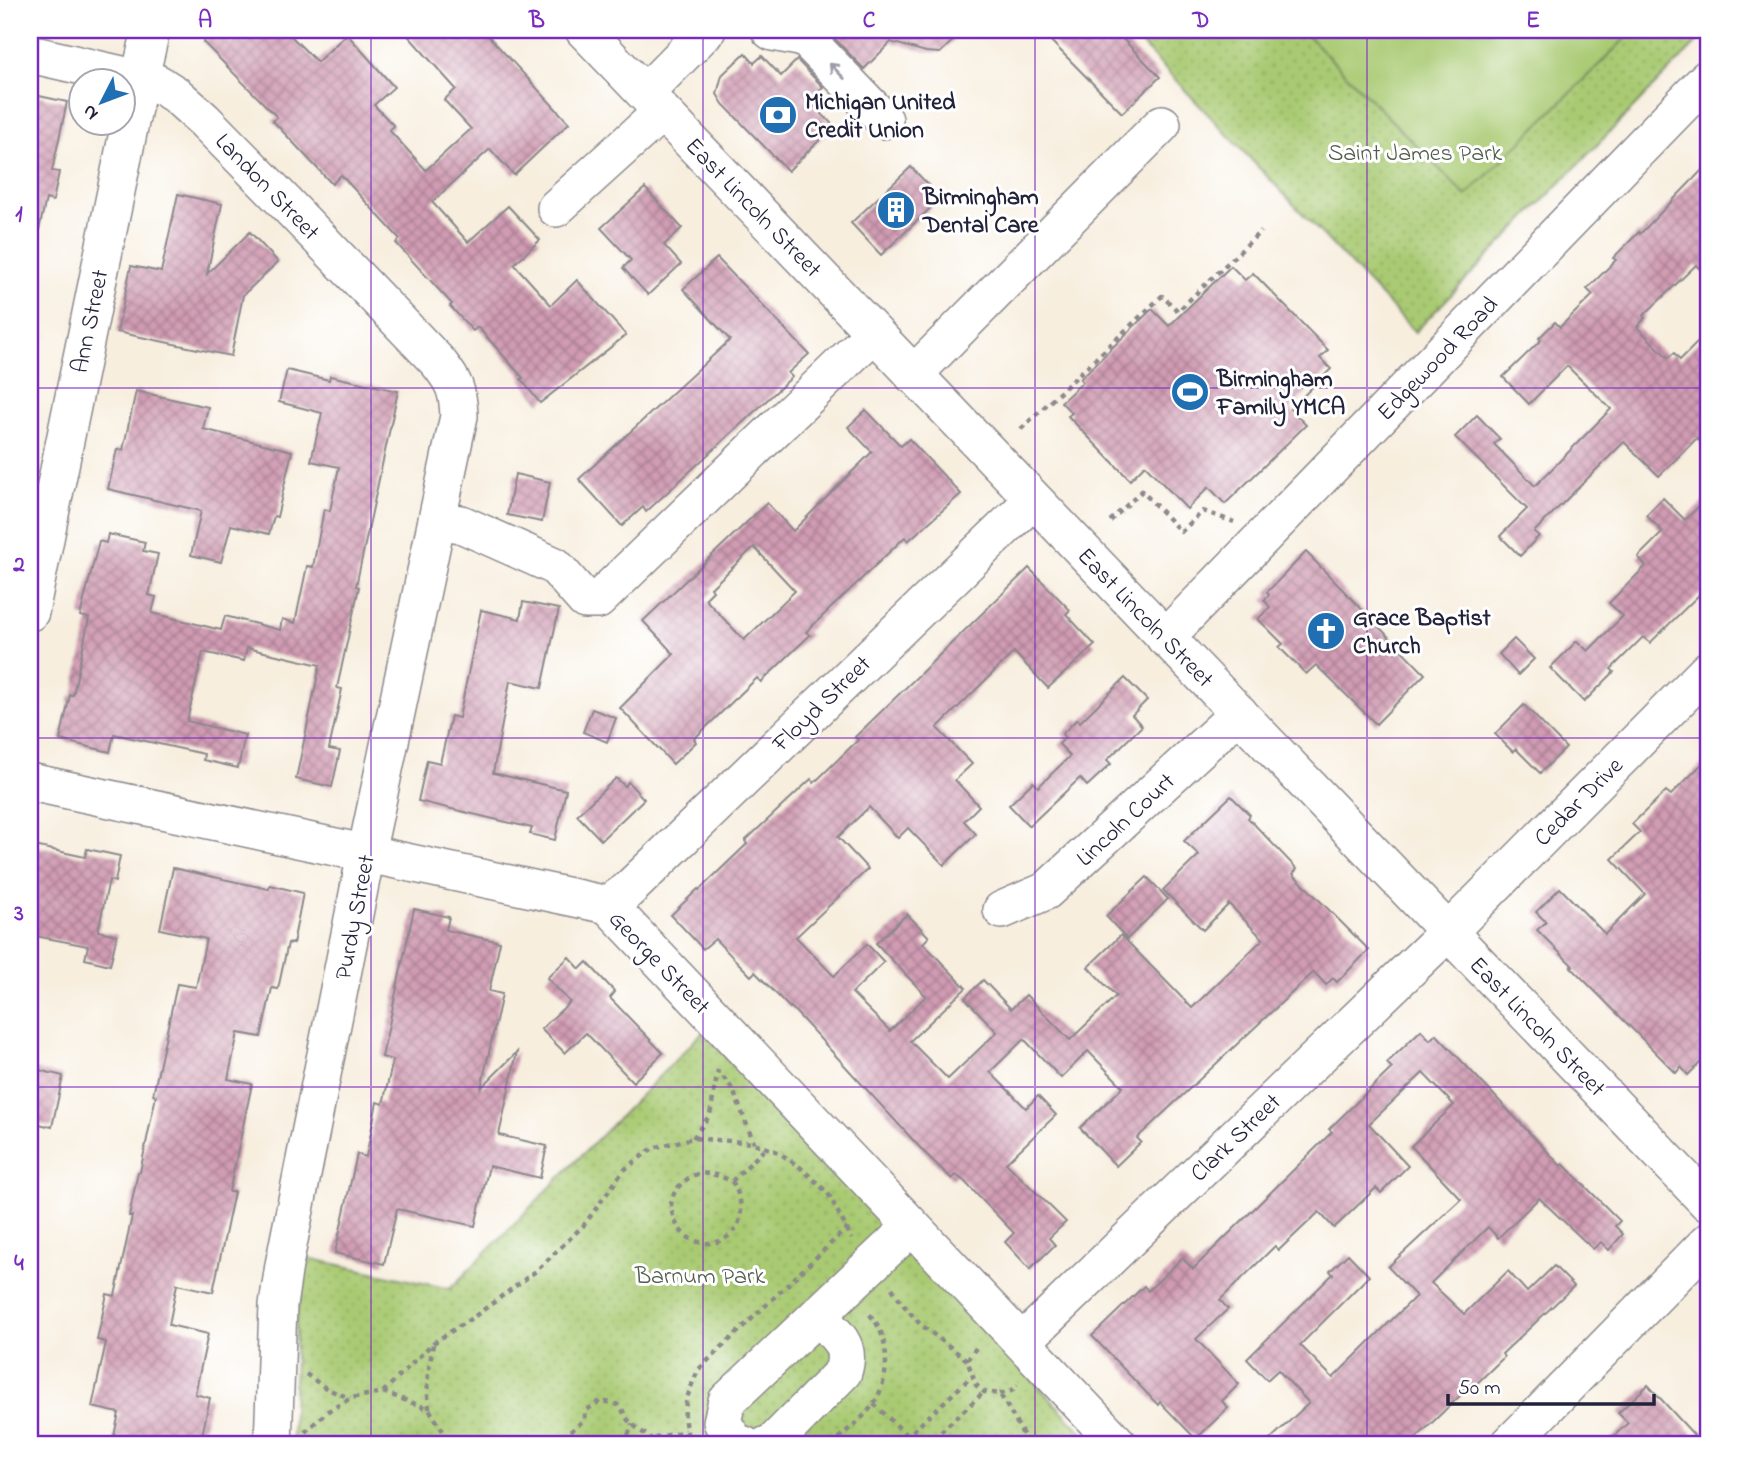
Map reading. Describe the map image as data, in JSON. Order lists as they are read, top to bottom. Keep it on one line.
{"streets":{"street":["Landon Street","East Lincoln Street","Ann Street","Edgewood Road","Floyd Street","Cedar Drive","Lincoln Court","Purdy Street","George Street","Clark Street"]},"crossings":[["Landon Street","Ann Street"],["Landon Street","Purdy Street"],["East Lincoln Street","Edgewood Road"],["East Lincoln Street","Floyd Street"],["East Lincoln Street","Cedar Drive"],["East Lincoln Street","Lincoln Court"],["East Lincoln Street","Clark Street"],["Floyd Street","George Street"],["Cedar Drive","Clark Street"],["Purdy Street","George Street"],["George Street","Clark Street"]],"parks":["Saint James Park","Barnum Park"],"places":{"bank":["Michigan United Credit Union"],"building":["Birmingham Dental Care"],"sports":["Birmingham Family YMCA"],"church":["Grace Baptist Church"]},"scale_bar":"50 m","north":"bottom left","grid":{"columns":["A","B","C","D","E"],"rows":["1","2","3","4"]}}
